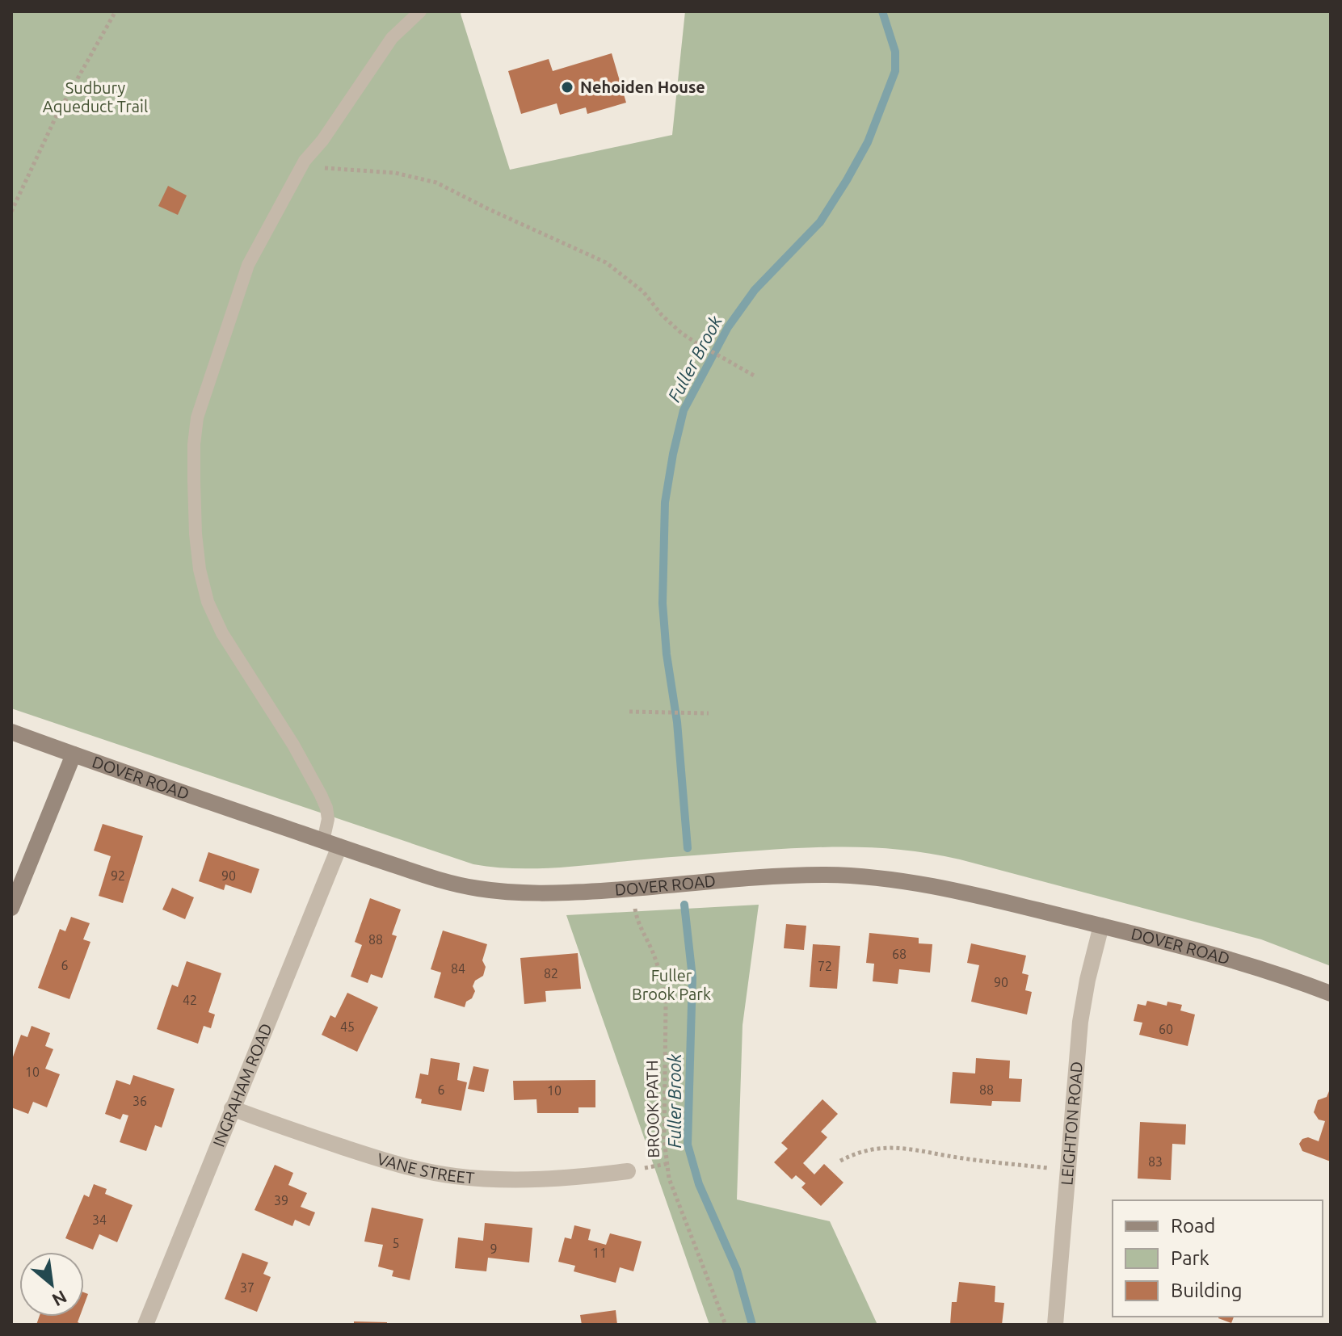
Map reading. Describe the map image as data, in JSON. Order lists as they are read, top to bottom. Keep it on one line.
{"streets":{"street":["DOVER ROAD","INGRAHAM ROAD","LEIGHTON ROAD","VANE STREET"],"path":["BROOK PATH"]},"crossings":[["DOVER ROAD","INGRAHAM ROAD"],["DOVER ROAD","BROOK PATH"],["DOVER ROAD","LEIGHTON ROAD"],["INGRAHAM ROAD","VANE STREET"]],"water":["Fuller Brook"],"parks":["Sudbury Aqueduct Trail","Fuller Brook Park"],"places":["Nehoiden House"],"house_numbers":["92","90","88","68","6","72","84","82","90","42","45","60","10","6","88","10","36","83","39","34","5","9","11","37"],"legend":["Road","Park","Building"],"north":"bottom right"}
